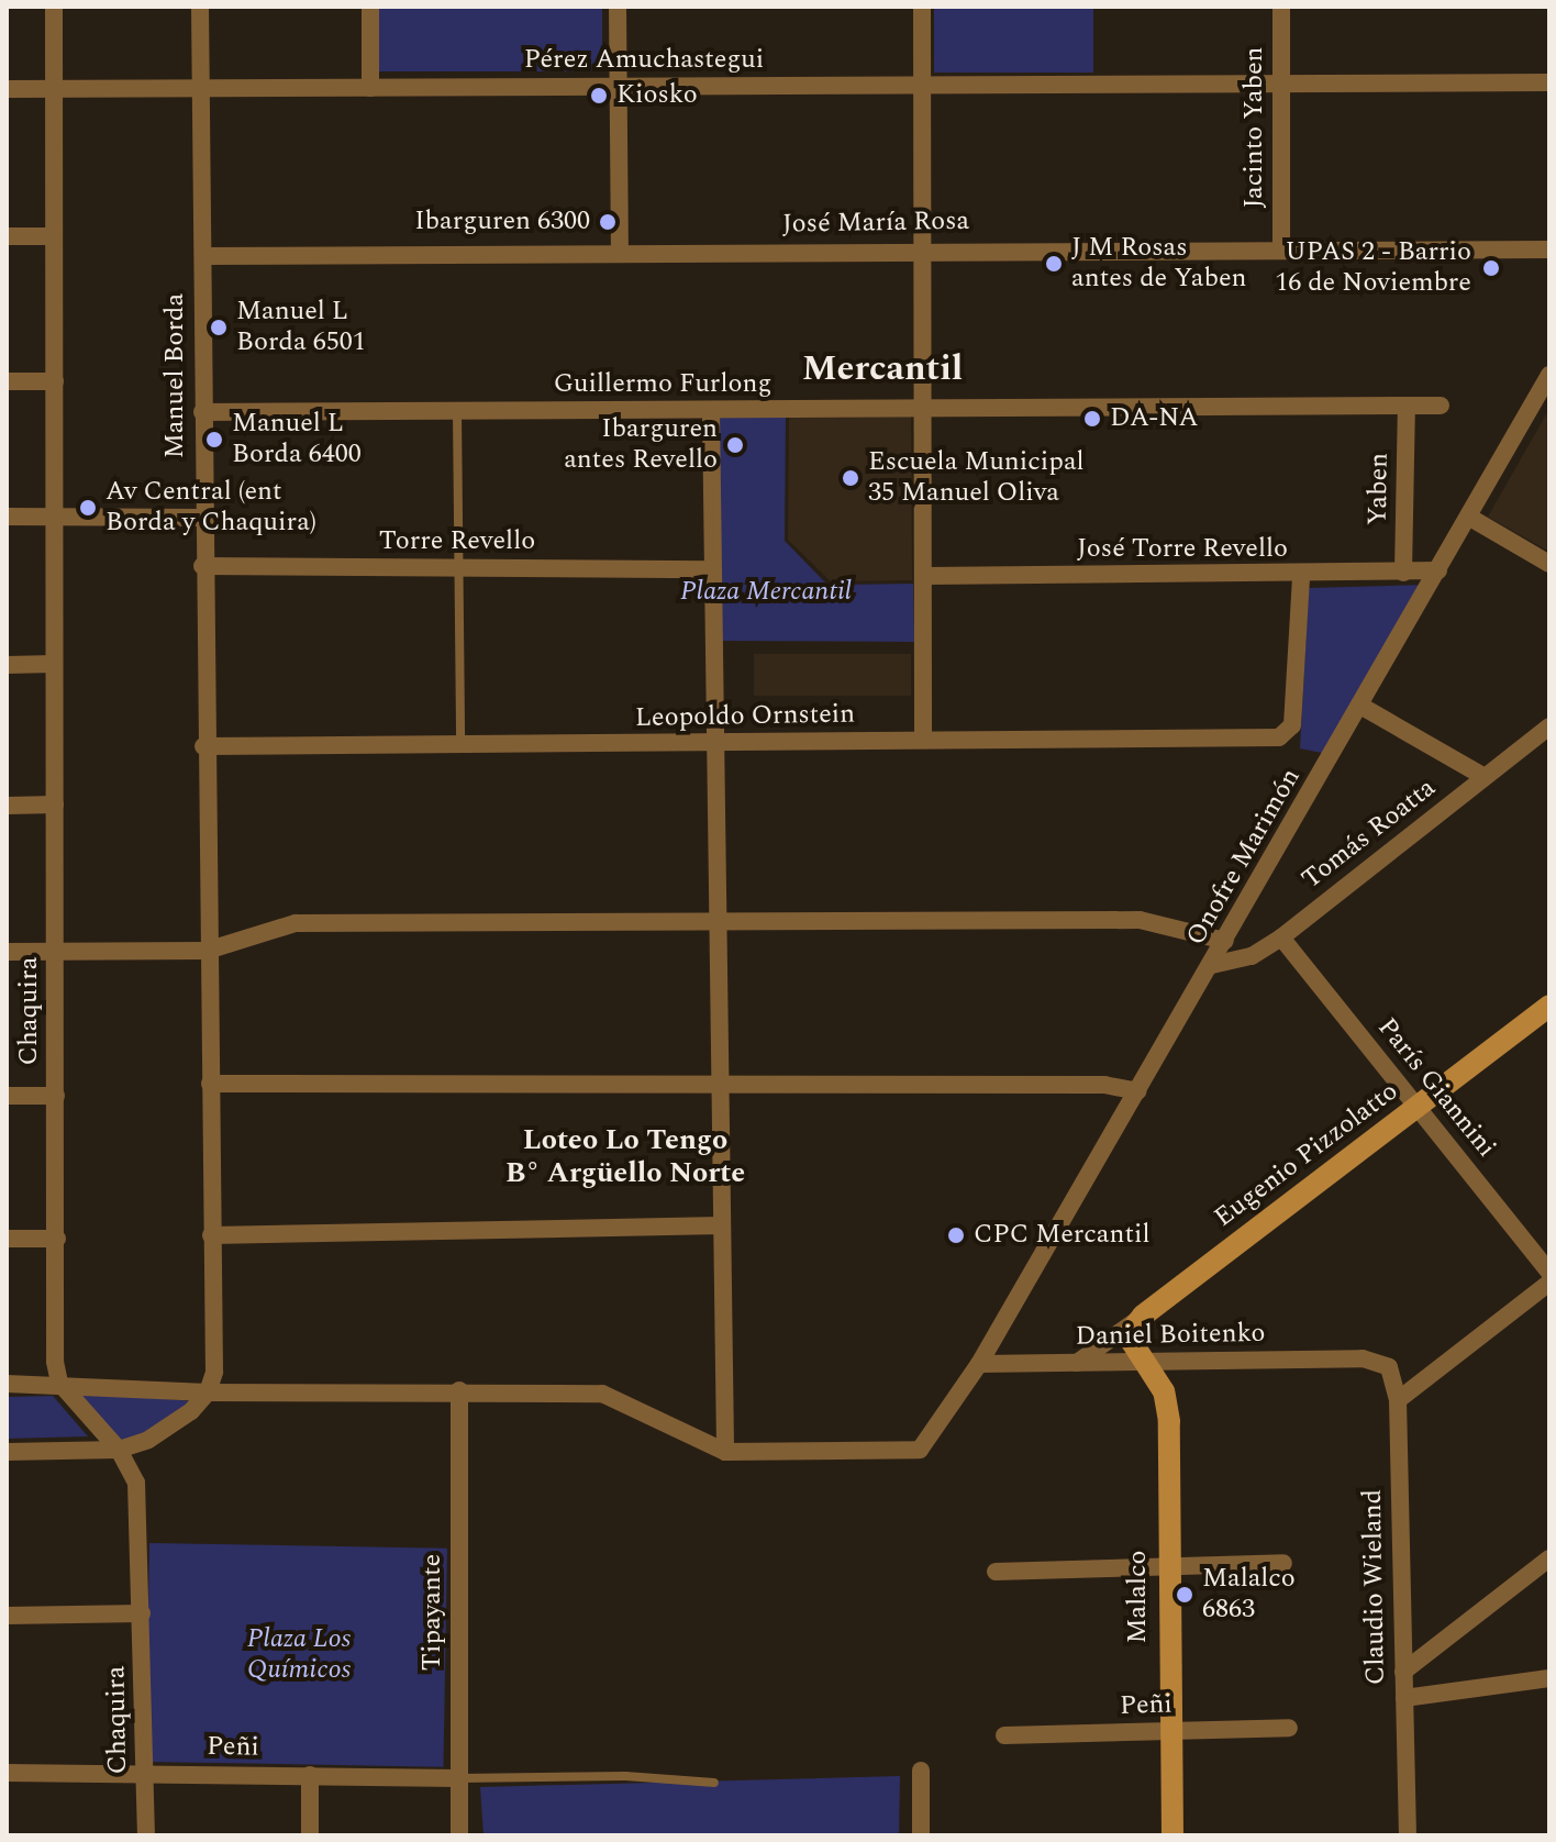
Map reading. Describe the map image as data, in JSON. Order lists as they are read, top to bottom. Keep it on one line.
{"streets":{"main road":["Eugenio Pizzolatto","Malalco"],"street":["Pérez Amuchastegui","Jacinto Yaben","José María Rosa","Manuel Borda","Guillermo Furlong","Yaben","Torre Revello","José Torre Revello","Leopoldo Ornstein","Tomás Roatta","Onofre Marimón","Chaquira","París Giannini","Daniel Boitenko","Claudio Wieland","Tipayante","Peñi"]},"crossings":[["Pérez Amuchastegui","Jacinto Yaben"],["Pérez Amuchastegui","Manuel Borda"],["Pérez Amuchastegui","Chaquira"],["Jacinto Yaben","José María Rosa"],["José María Rosa","Manuel Borda"],["Manuel Borda","Guillermo Furlong"],["Manuel Borda","Torre Revello"],["Manuel Borda","Leopoldo Ornstein"],["Guillermo Furlong","Yaben"],["Yaben","José Torre Revello"],["José Torre Revello","Leopoldo Ornstein"],["José Torre Revello","Onofre Marimón"],["Tomás Roatta","Onofre Marimón"],["Tomás Roatta","París Giannini"],["Onofre Marimón","Daniel Boitenko"],["Chaquira","Peñi"],["París Giannini","Eugenio Pizzolatto"],["Daniel Boitenko","Claudio Wieland"],["Daniel Boitenko","Malalco"],["Malalco","Peñi"],["Tipayante","Peñi"]],"districts":["Mercantil","Loteo Lo Tengo B° Argüello Norte"],"parks":["Plaza Mercantil","Plaza Los Químicos"],"places":["Kiosko","Ibarguren 6300","J M Rosas antes de Yaben","UPAS 2 - Barrio 16 de Noviembre","Manuel L Borda 6501","DA-NA","Manuel L Borda 6400","Ibarguren antes Revello","Escuela Municipal 35 Manuel Oliva","Av Central (ent Borda y Chaquira)","CPC Mercantil","Malalco 6863"]}
